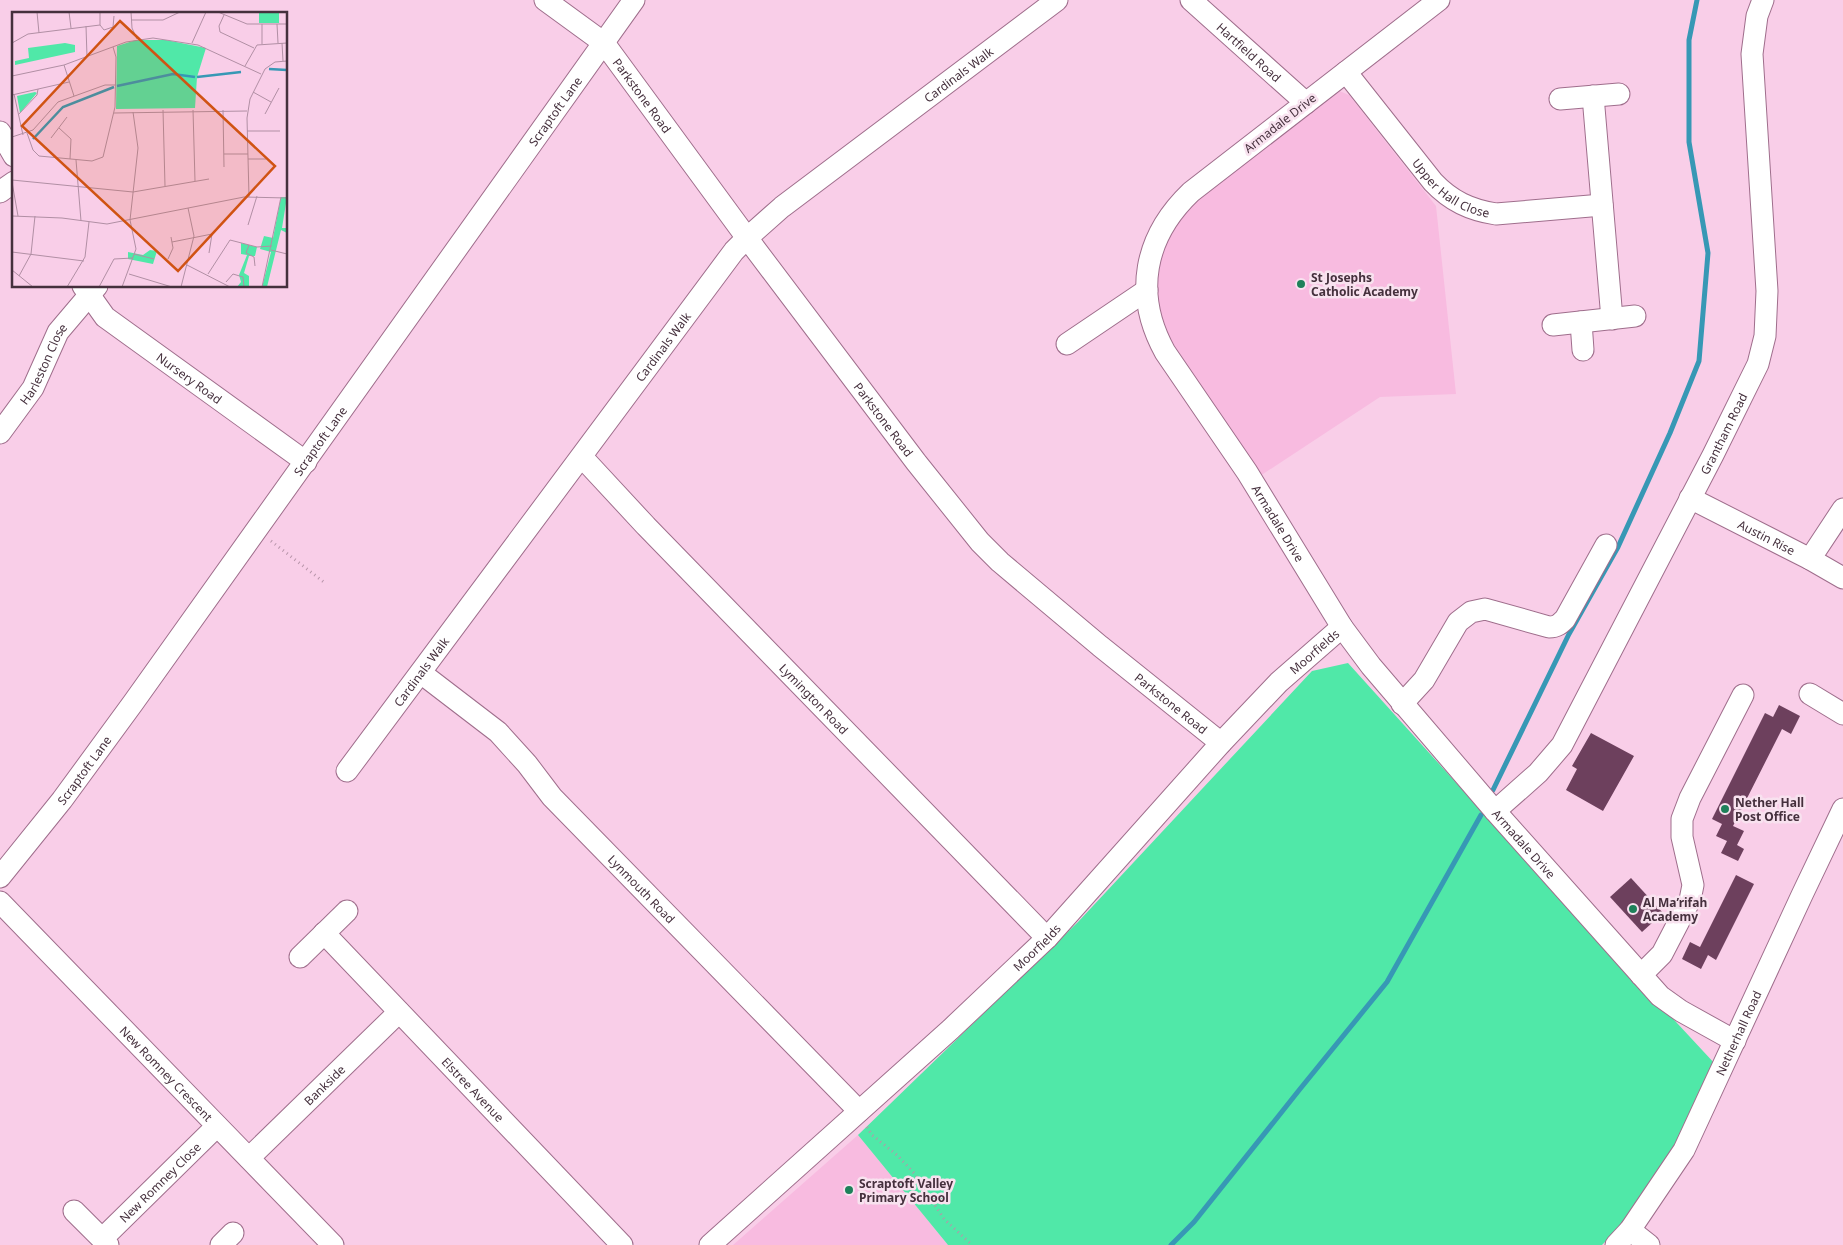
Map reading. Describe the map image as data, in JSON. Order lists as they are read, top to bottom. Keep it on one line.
{"streets":{"street":["Hartfield Road","Cardinals Walk","Parkstone Road","Scraptoft Lane","Armadale Drive","Upper Hall Close","Harleston Close","Nursery Road","Grantham Road","Austin Rise","Moorfields","Lymington Road","Lynmouth Road","Netherhall Road","New Romney Crescent","Bankside","Elstree Avenue","New Romney Close"]},"crossings":[["Hartfield Road","Armadale Drive"],["Cardinals Walk","Parkstone Road"],["Cardinals Walk","Lymington Road"],["Cardinals Walk","Lynmouth Road"],["Parkstone Road","Scraptoft Lane"],["Parkstone Road","Moorfields"],["Scraptoft Lane","Nursery Road"],["Armadale Drive","Upper Hall Close"],["Armadale Drive","Grantham Road"],["Armadale Drive","Moorfields"],["Armadale Drive","Netherhall Road"],["Harleston Close","Nursery Road"],["Grantham Road","Austin Rise"],["Moorfields","Lymington Road"],["Moorfields","Lynmouth Road"],["New Romney Crescent","Bankside"],["New Romney Crescent","New Romney Close"],["Bankside","Elstree Avenue"]],"places":["St Josephs Catholic Academy","Nether Hall Post Office","Al Ma’rifah Academy","Scraptoft Valley Primary School"]}
